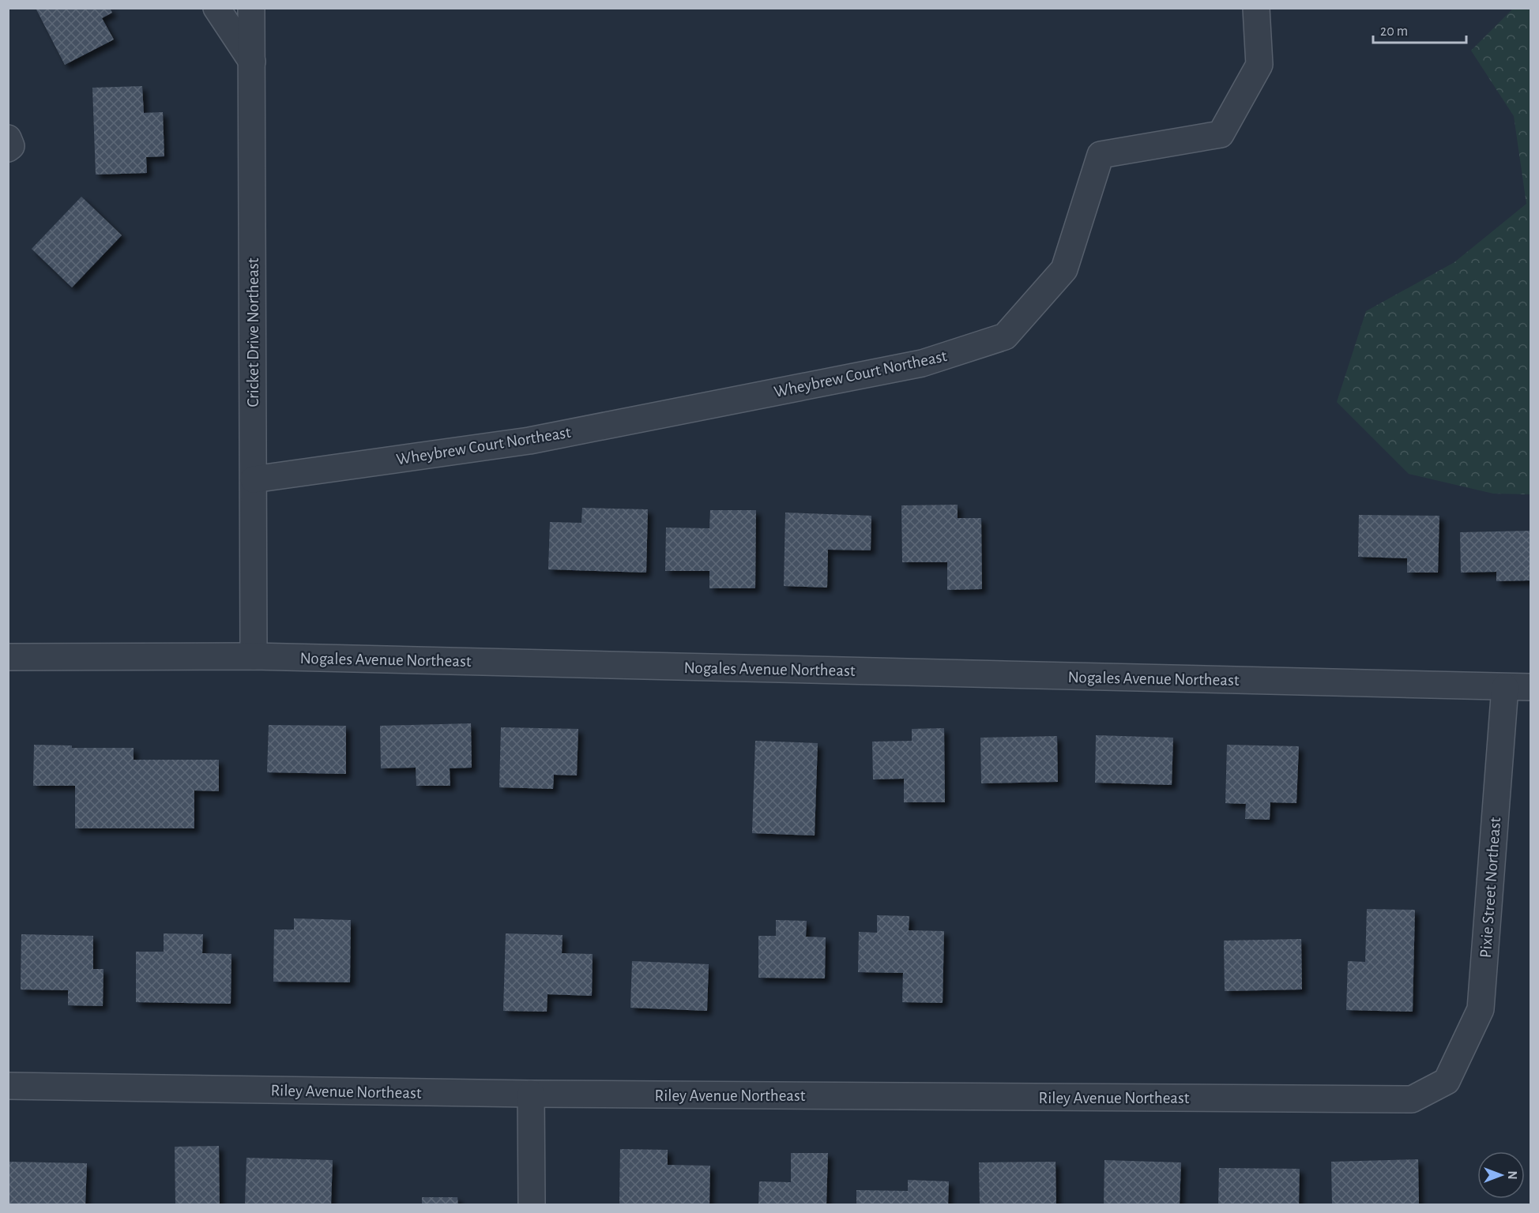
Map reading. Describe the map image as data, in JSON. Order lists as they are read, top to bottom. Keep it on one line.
{"streets":{"street":["Cricket Drive Northeast","Wheybrew Court Northeast","Nogales Avenue Northeast","Pixie Street Northeast","Riley Avenue Northeast"]},"crossings":[["Cricket Drive Northeast","Wheybrew Court Northeast"],["Cricket Drive Northeast","Nogales Avenue Northeast"],["Nogales Avenue Northeast","Pixie Street Northeast"],["Pixie Street Northeast","Riley Avenue Northeast"]],"scale_bar":"20 m","north":"right"}
